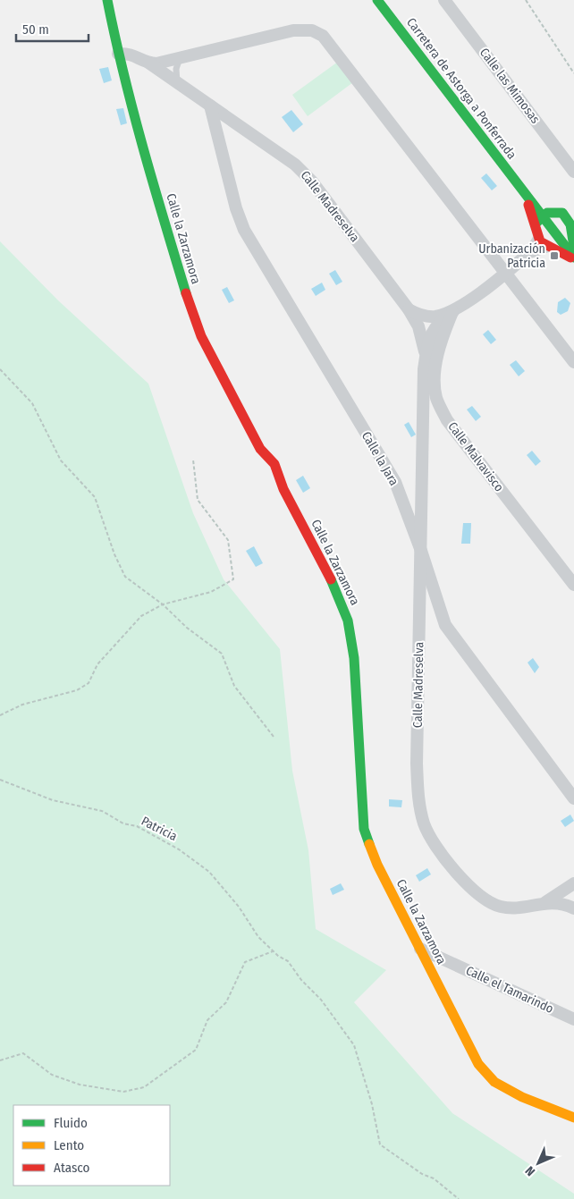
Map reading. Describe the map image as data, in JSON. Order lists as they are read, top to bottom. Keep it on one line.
{"streets":{"street":["Calle las Mimosas","Carretera de Astorga a Ponferrada","Calle Madreselva","Calle la Zarzamora","Calle Malvavisco","Calle la Jara","Calle el Tamarindo"],"path":["Patricia"]},"crossings":[["Calle Madreselva","Calle la Zarzamora"],["Calle Madreselva","Calle Malvavisco"],["Calle Madreselva","Calle la Jara"],["Calle la Zarzamora","Calle el Tamarindo"]],"places":{"transit":["Urbanización Patricia"]},"legend":["Fluido","Lento","Atasco"],"scale_bar":"50 m","north":"bottom left"}
